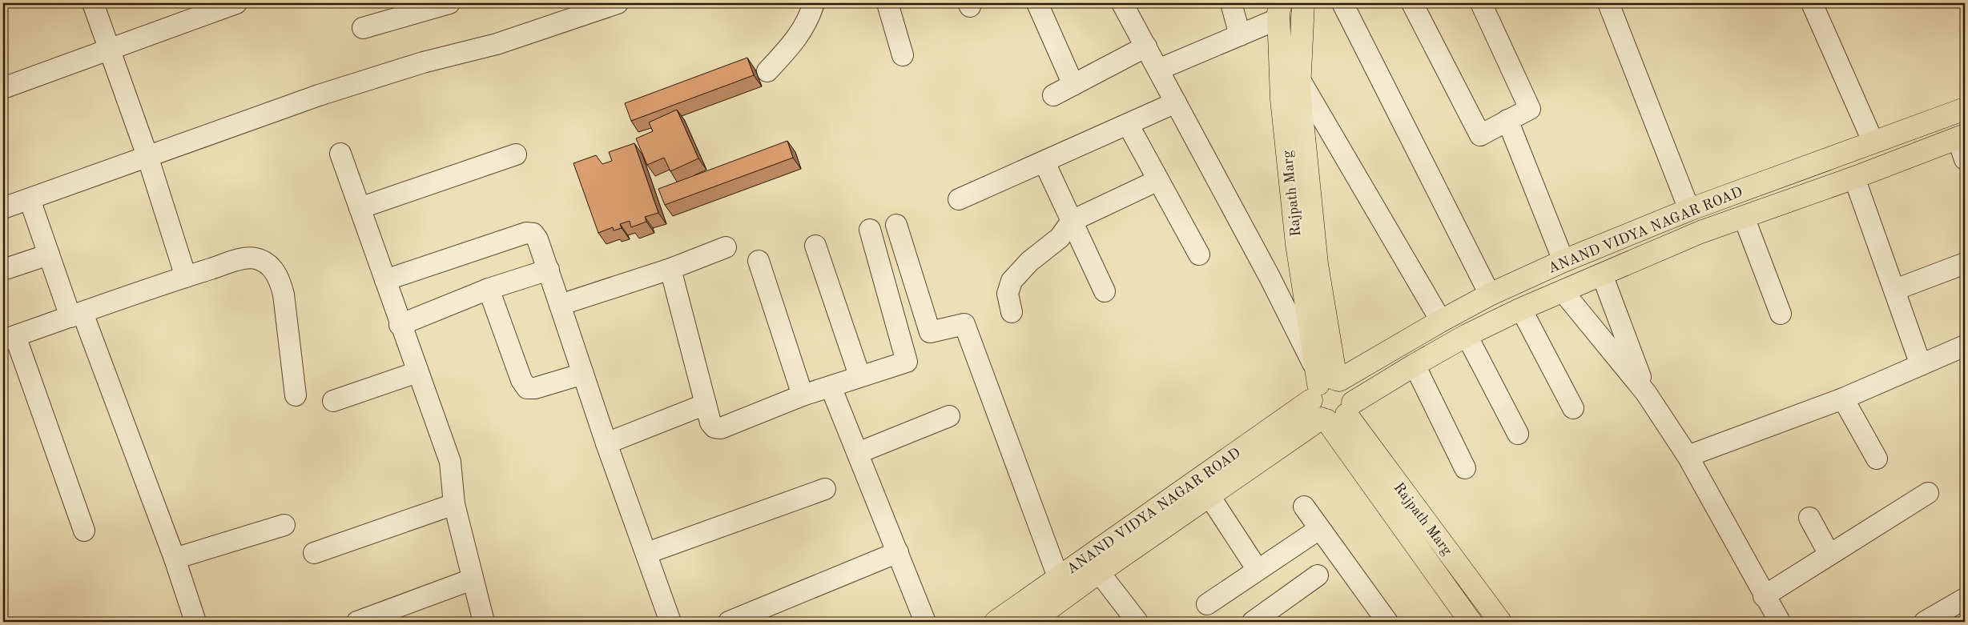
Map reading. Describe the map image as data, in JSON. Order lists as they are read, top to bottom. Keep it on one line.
{"streets":{"main road":["Rajpath Marg","ANAND VIDYA NAGAR ROAD"]},"crossings":[["Rajpath Marg","ANAND VIDYA NAGAR ROAD"]]}
